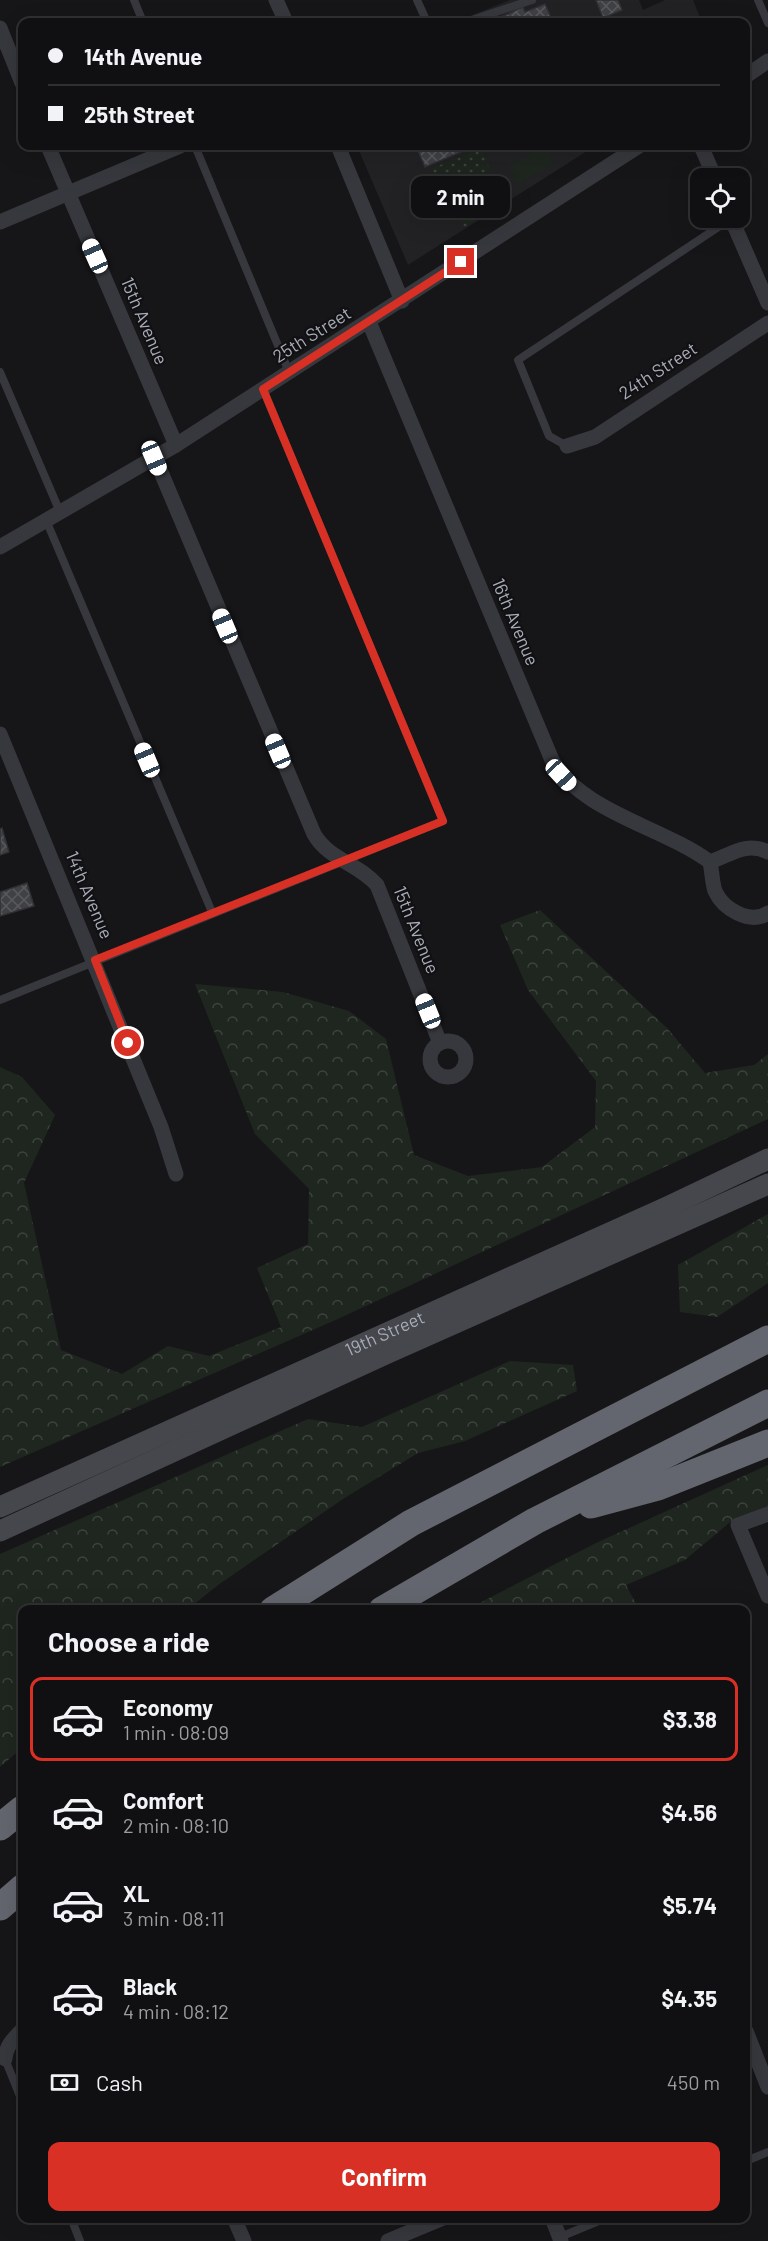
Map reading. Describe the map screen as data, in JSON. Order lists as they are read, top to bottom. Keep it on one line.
{"streets":{"main road":["19th Street"],"street":["15th Avenue","25th Street","24th Street","16th Avenue","14th Avenue"]},"crossings":[["15th Avenue","25th Street"],["25th Street","16th Avenue"]],"page":{"banner":["14th Avenue","25th Street"],"bubble":"2 min","heading":"Choose a ride","list":[{"name":"Economy","note":"1 min · 08:09","value":"$3.38"},{"name":"Comfort","note":"2 min · 08:10","value":"$4.56"},{"name":"XL","note":"3 min · 08:11","value":"$5.74"},{"name":"Black","note":"4 min · 08:12","value":"$4.35"}],"pay":["Cash","450 m"],"buttons":"Confirm"}}
